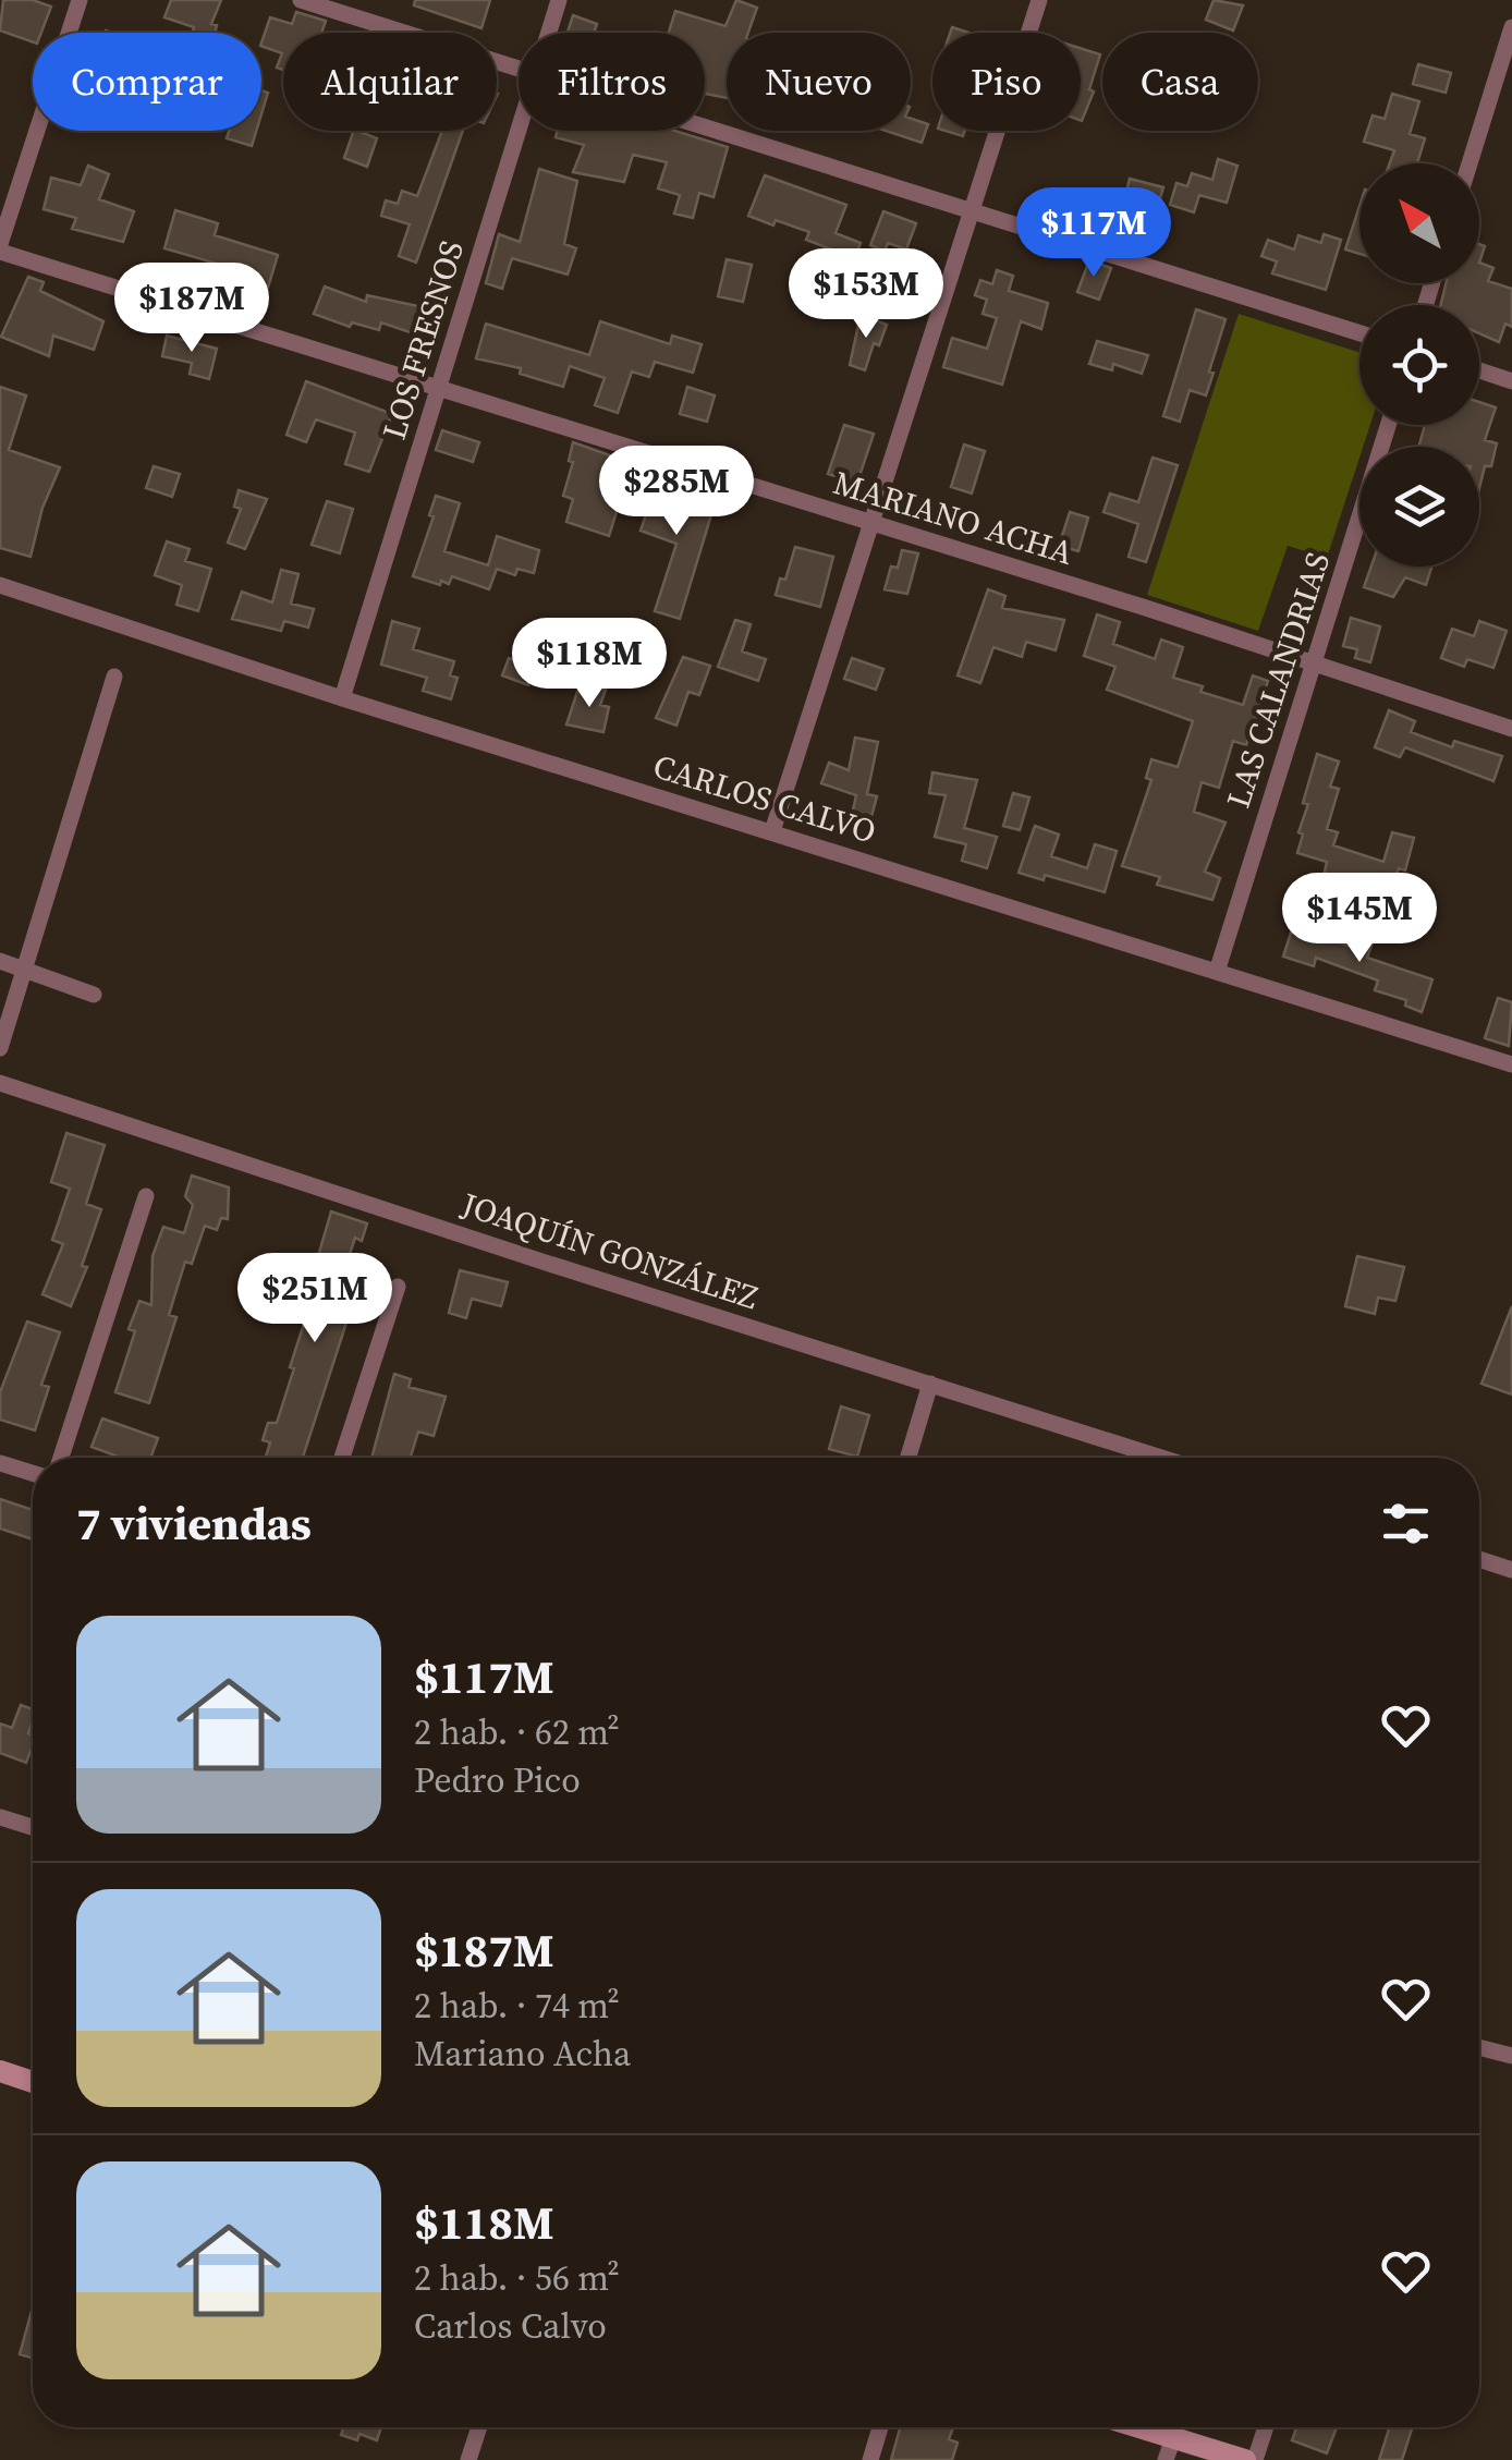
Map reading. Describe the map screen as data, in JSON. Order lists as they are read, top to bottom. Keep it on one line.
{"streets":{"street":["LOS FRESNOS","MARIANO ACHA","LAS CALANDRIAS","CARLOS CALVO","JOAQUÍN GONZÁLEZ"]},"crossings":[["LOS FRESNOS","MARIANO ACHA"],["LOS FRESNOS","CARLOS CALVO"],["MARIANO ACHA","LAS CALANDRIAS"],["LAS CALANDRIAS","CARLOS CALVO"]],"north":"top left","page":{"chip":["Comprar","Alquilar","Filtros","Nuevo","Piso","Casa"],"price":["$117M","$153M","$187M","$285M","$118M","$145M","$251M"],"heading":"7 viviendas","list":[{"name":"$117M","note":"2 hab. · 62 m² · Pedro Pico"},{"name":"$187M","note":"2 hab. · 74 m² · Mariano Acha"},{"name":"$118M","note":"2 hab. · 56 m² · Carlos Calvo"}]}}
